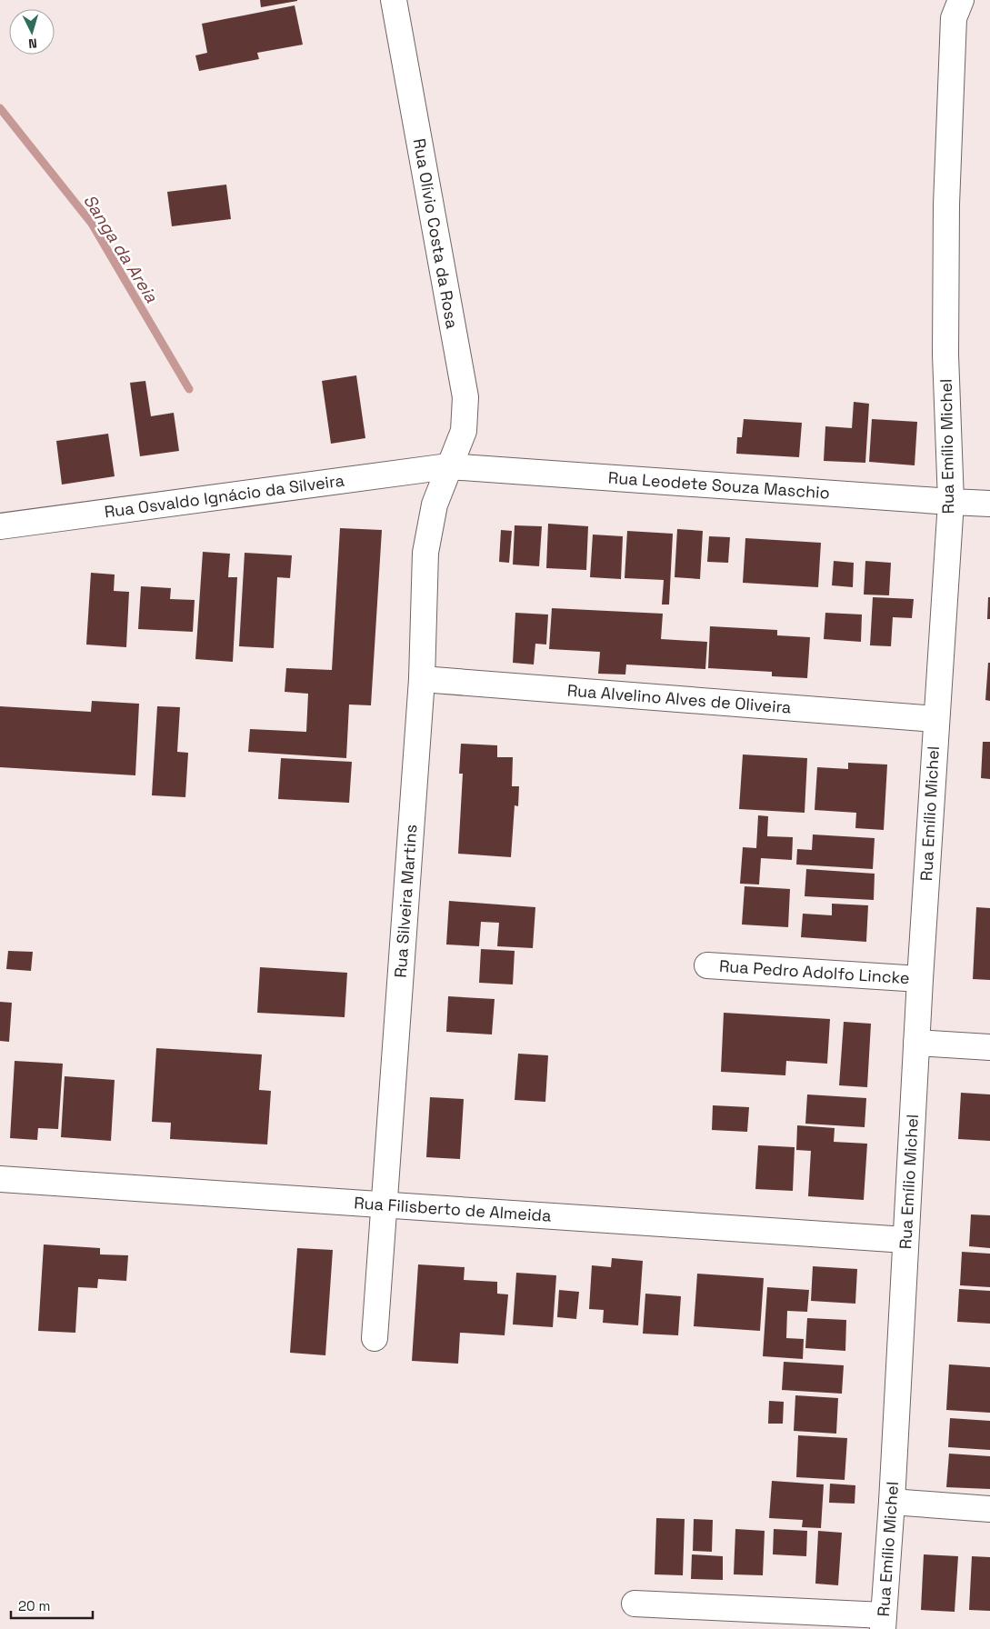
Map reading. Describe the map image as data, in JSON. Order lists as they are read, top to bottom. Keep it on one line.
{"streets":{"street":["Rua Olívio Costa da Rosa","Rua Emílio Michel","Rua Leodete Souza Maschio","Rua Osvaldo Ignácio da Silveira","Rua Alvelino Alves de Oliveira","Rua Silveira Martins","Rua Pedro Adolfo Lincke","Rua Filisberto de Almeida"]},"crossings":[["Rua Olívio Costa da Rosa","Rua Leodete Souza Maschio"],["Rua Olívio Costa da Rosa","Rua Osvaldo Ignácio da Silveira"],["Rua Olívio Costa da Rosa","Rua Silveira Martins"],["Rua Emílio Michel","Rua Leodete Souza Maschio"],["Rua Emílio Michel","Rua Alvelino Alves de Oliveira"],["Rua Emílio Michel","Rua Pedro Adolfo Lincke"],["Rua Emílio Michel","Rua Filisberto de Almeida"],["Rua Leodete Souza Maschio","Rua Osvaldo Ignácio da Silveira"],["Rua Leodete Souza Maschio","Rua Silveira Martins"],["Rua Osvaldo Ignácio da Silveira","Rua Silveira Martins"],["Rua Alvelino Alves de Oliveira","Rua Silveira Martins"],["Rua Silveira Martins","Rua Filisberto de Almeida"]],"water":["Sanga da Areia"],"scale_bar":"20 m","north":"bottom"}
